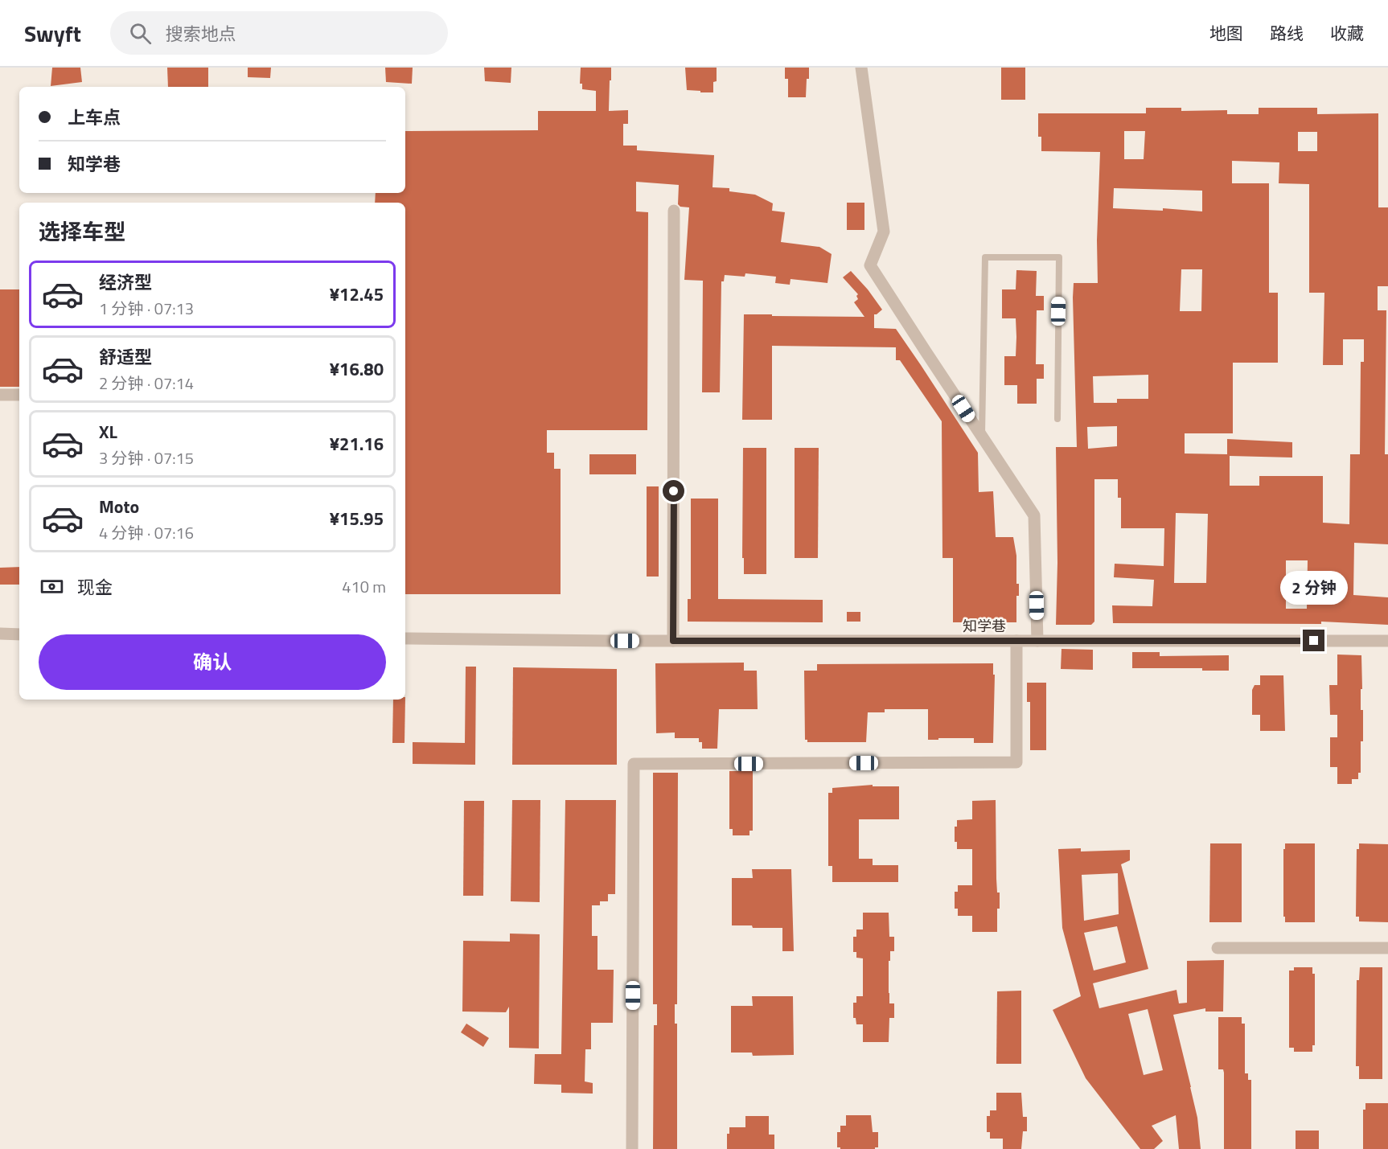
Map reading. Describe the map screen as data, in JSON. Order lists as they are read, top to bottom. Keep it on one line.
{"streets":{"street":["知学巷"]},"page":{"header":"Swyft","search":"搜索地点","nav":["地图","路线","收藏"],"banner":["上车点","知学巷"],"heading":"选择车型","list":[{"name":"经济型","note":"1 分钟 · 07:13","value":"¥12.45"},{"name":"舒适型","note":"2 分钟 · 07:14","value":"¥16.80"},{"name":"XL","note":"3 分钟 · 07:15","value":"¥21.16"},{"name":"Moto","note":"4 分钟 · 07:16","value":"¥15.95"}],"pay":["现金","410 m"],"bubble":"2 分钟","buttons":"确认"}}
